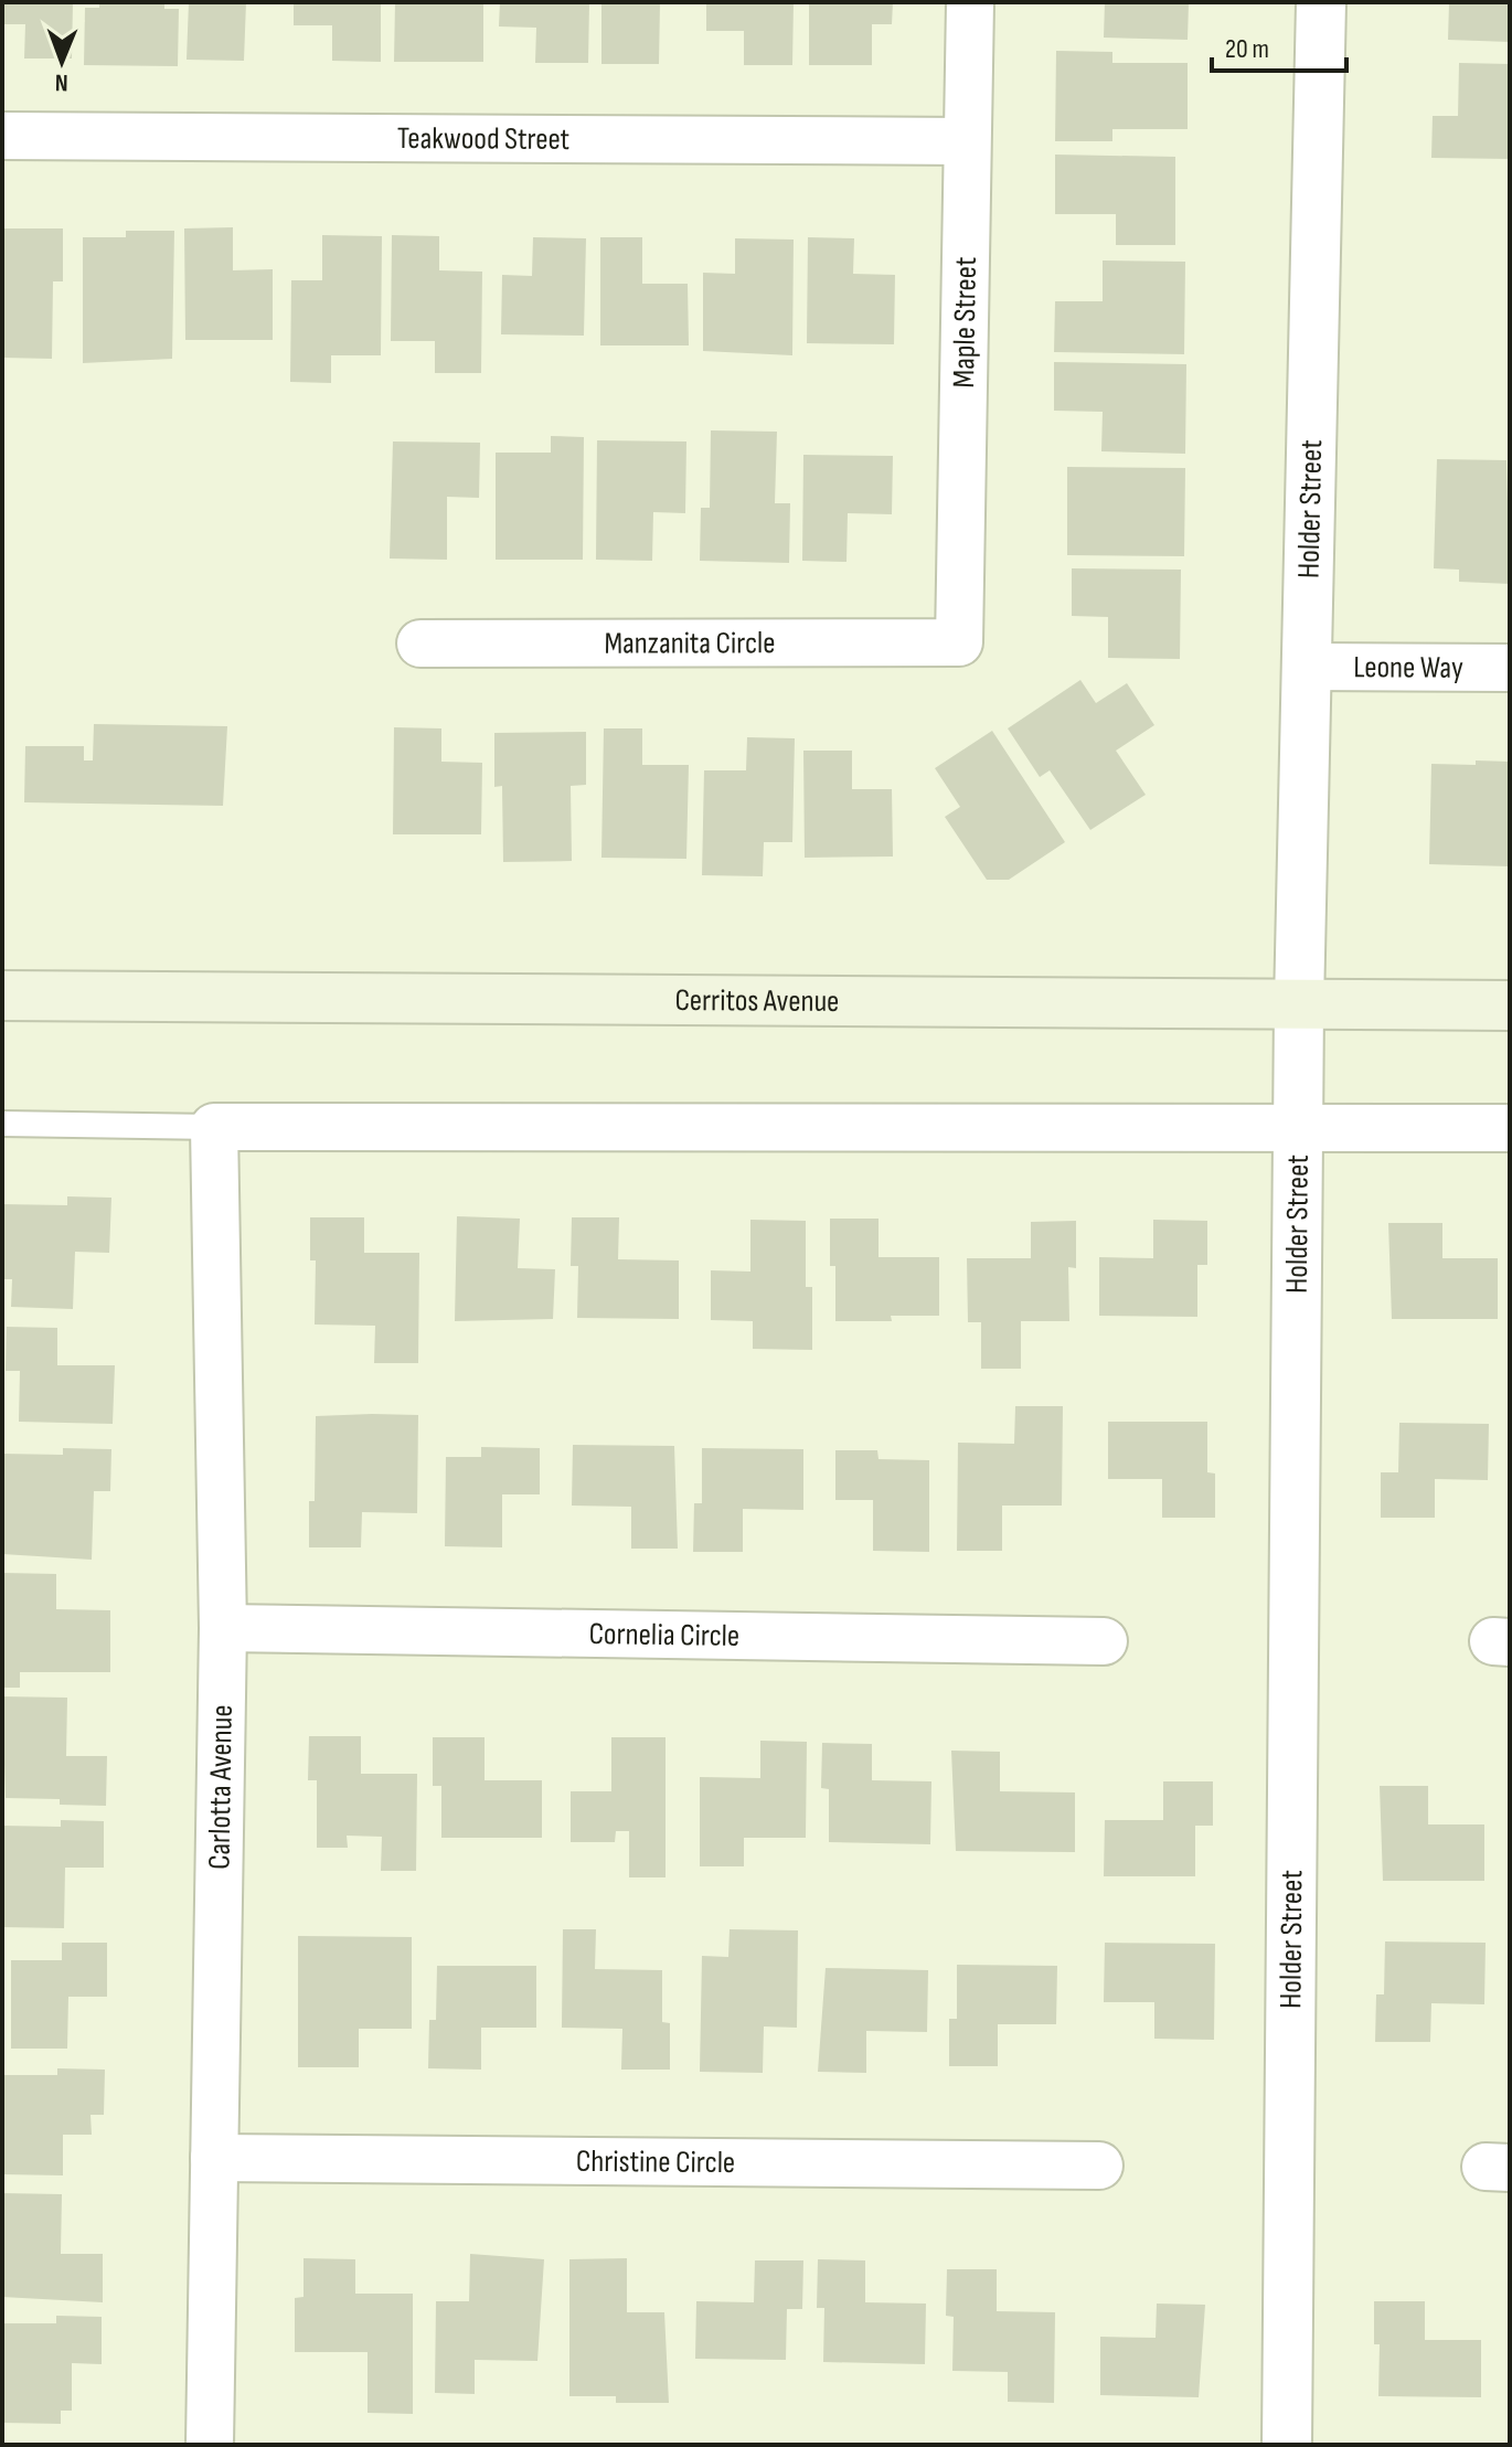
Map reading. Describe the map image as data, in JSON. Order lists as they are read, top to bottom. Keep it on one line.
{"streets":{"main road":["Cerritos Avenue"],"street":["Teakwood Street","Maple Street","Holder Street","Manzanita Circle","Leone Way","Cornelia Circle","Carlotta Avenue","Christine Circle"]},"crossings":[["Teakwood Street","Maple Street"],["Maple Street","Manzanita Circle"],["Holder Street","Leone Way"],["Holder Street","Cerritos Avenue"],["Cornelia Circle","Carlotta Avenue"],["Carlotta Avenue","Christine Circle"]],"scale_bar":"20 m","north":"bottom"}
